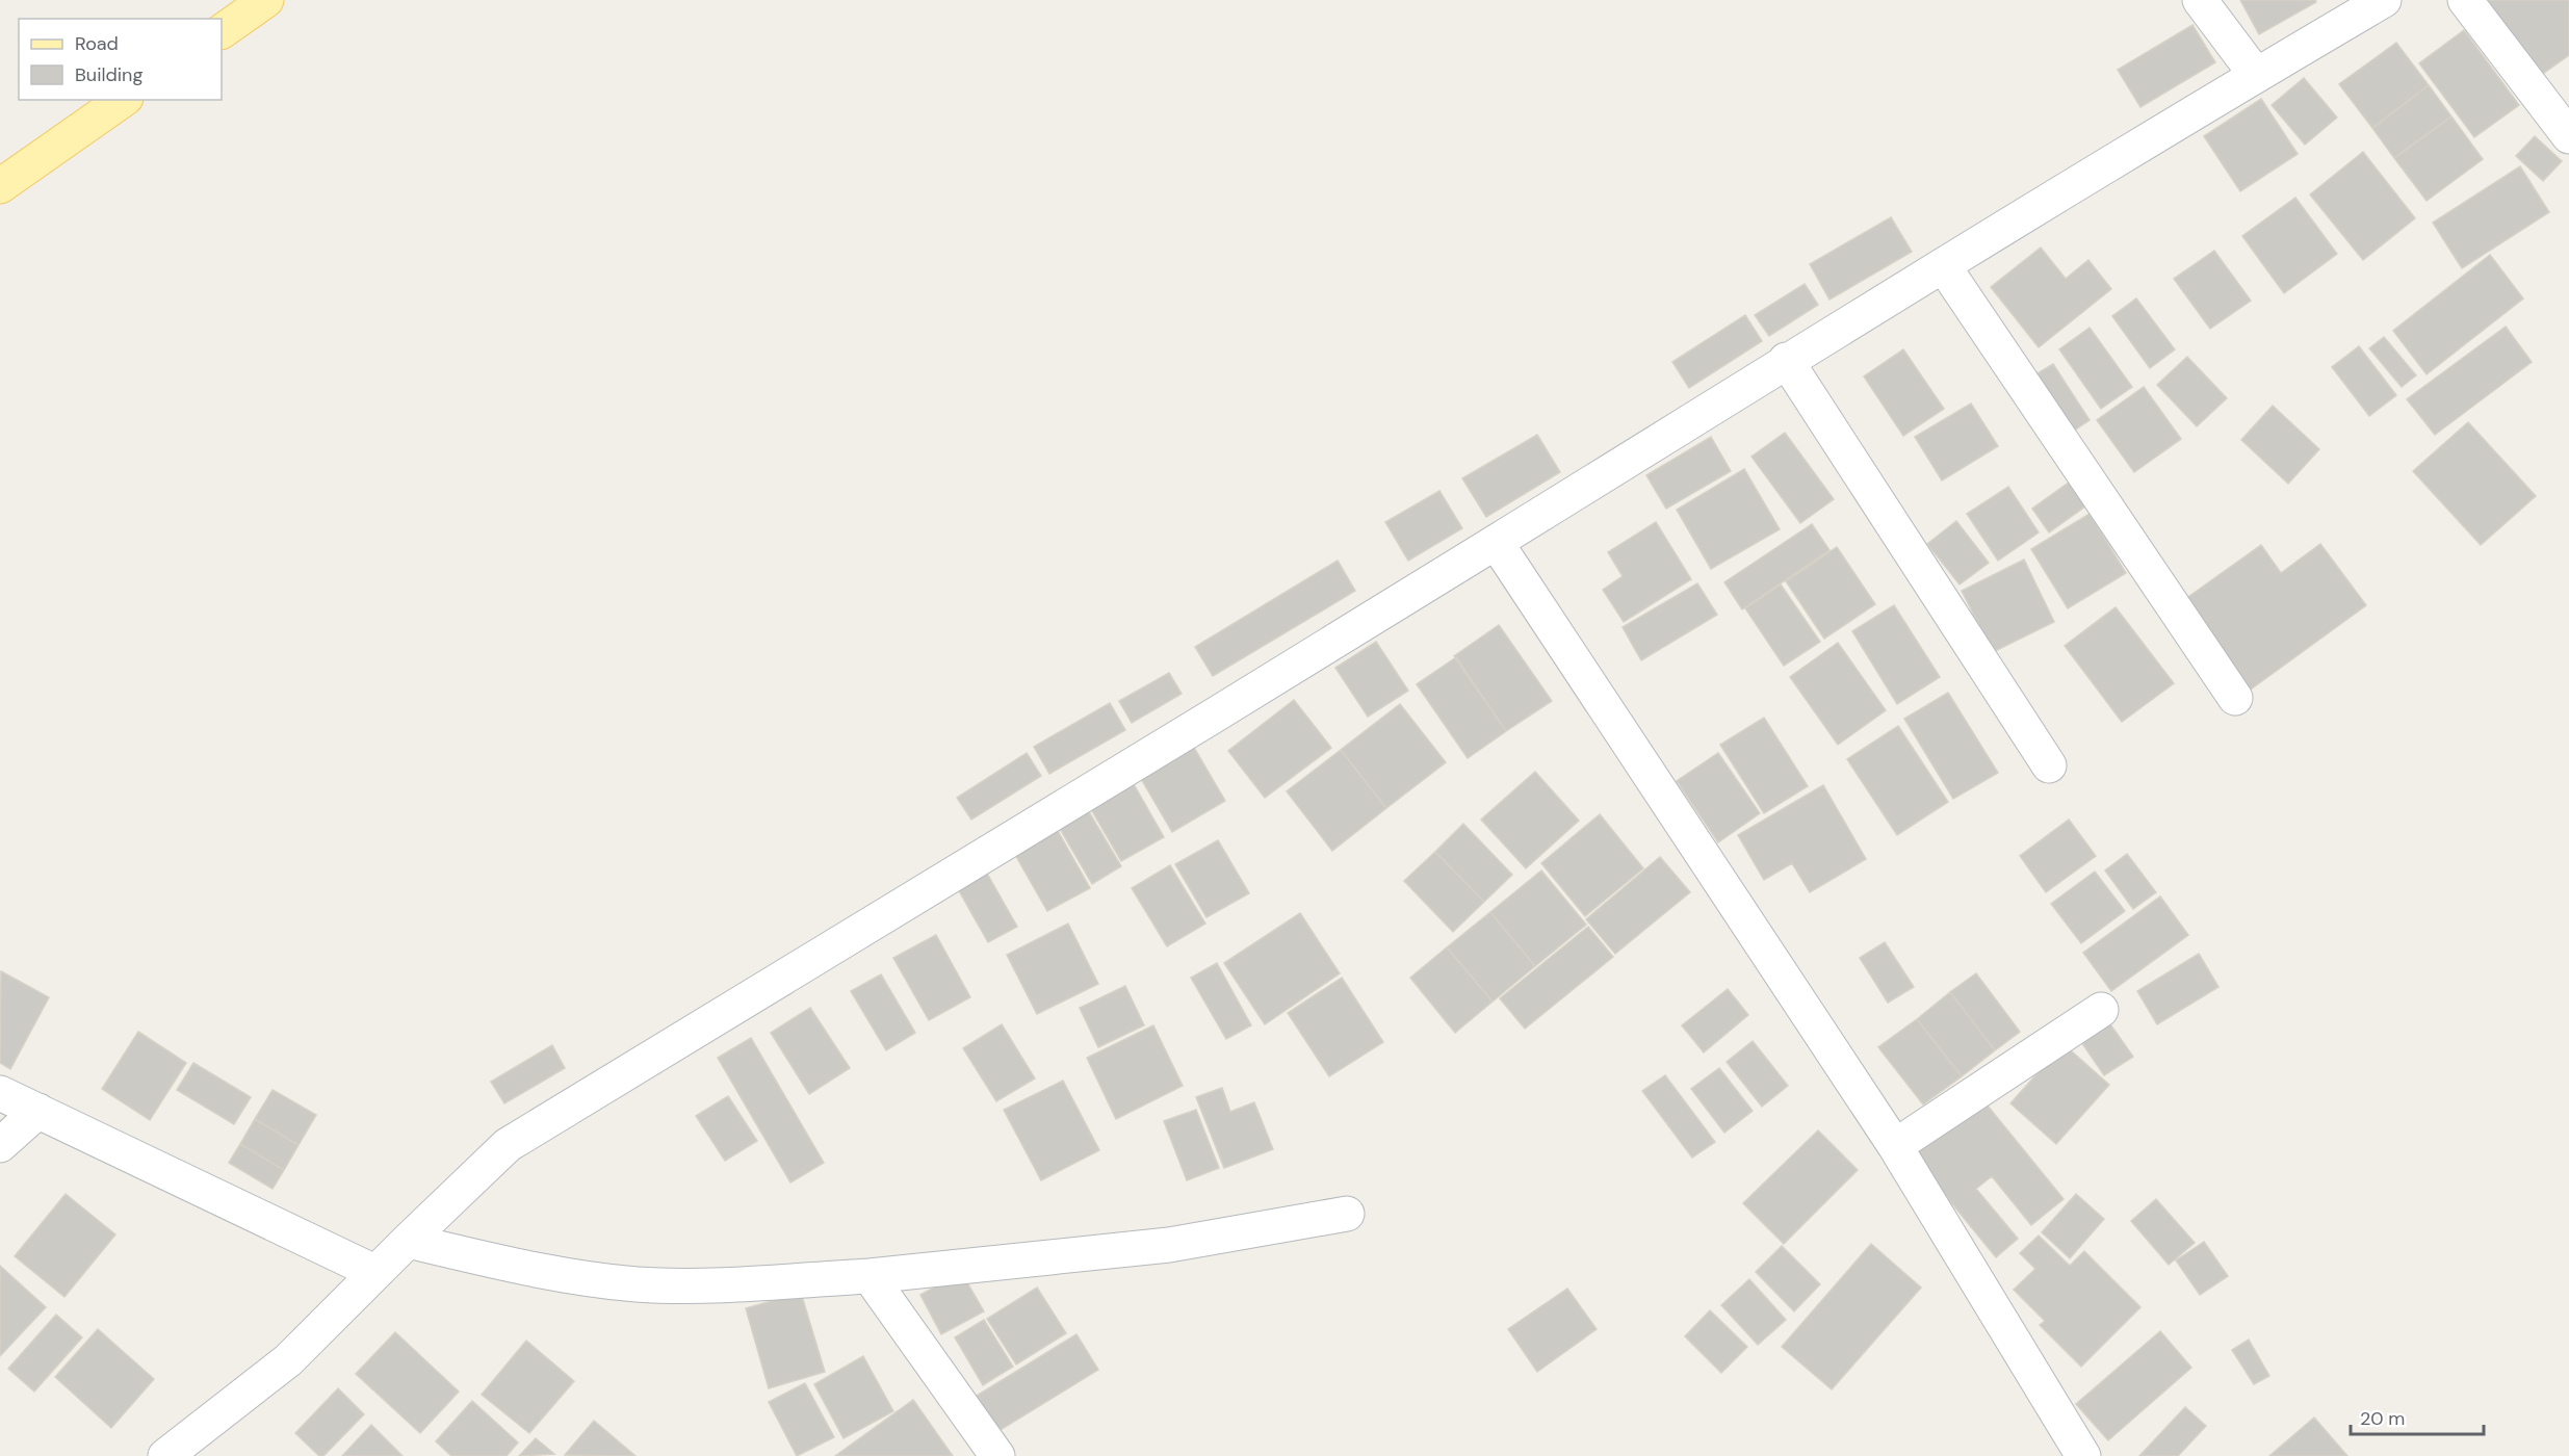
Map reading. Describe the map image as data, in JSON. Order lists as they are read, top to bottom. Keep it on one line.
{"legend":["Road","Building"],"scale_bar":"20 m"}
